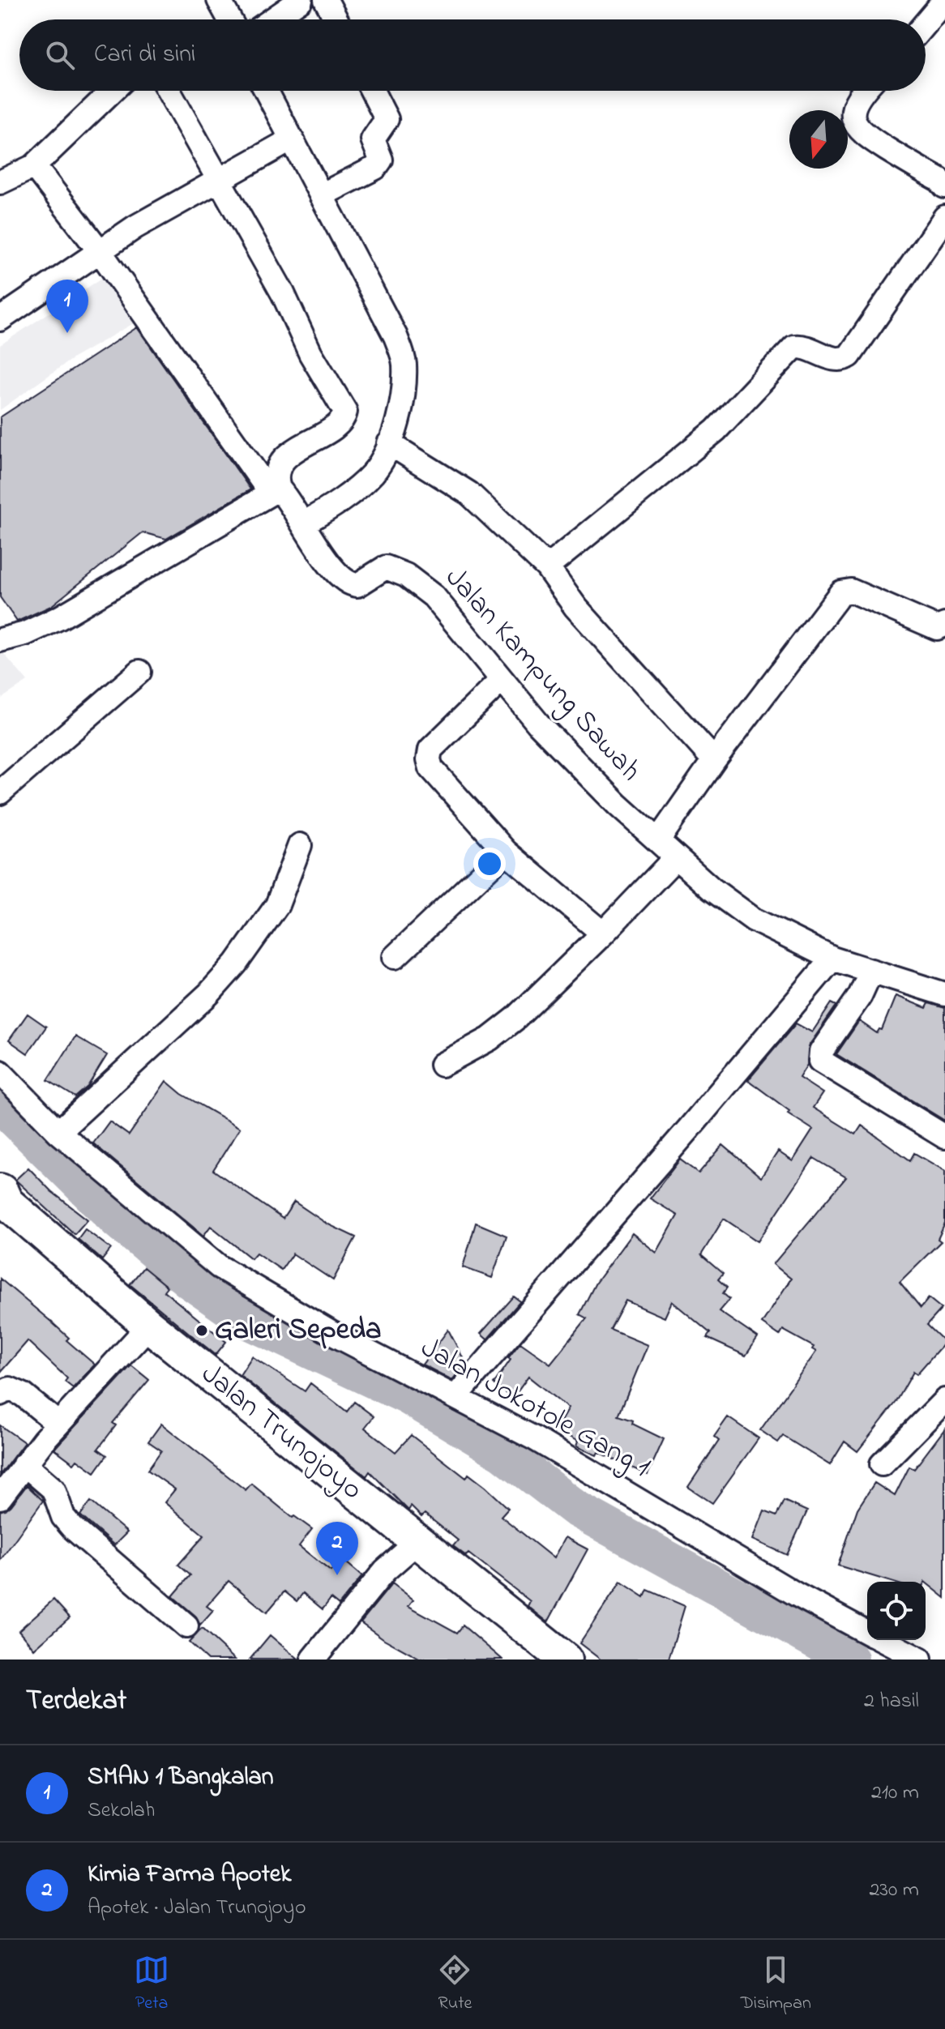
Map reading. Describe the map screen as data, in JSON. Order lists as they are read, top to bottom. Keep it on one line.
{"streets":{"main road":["Jalan Trunojoyo"],"street":["Jalan Kampung Sawah","Jalan Jokotole Gang 1"]},"places":["Galeri Sepeda"],"north":"bottom","page":{"search":"Cari di sini","pins":["1","2"],"heading":["Terdekat","2 hasil"],"list":[{"mark":"1","name":"SMAN 1 Bangkalan","note":"Sekolah","value":"210 m"},{"mark":"2","name":"Kimia Farma Apotek","note":"Apotek · Jalan Trunojoyo","value":"230 m"}],"nav":["Peta","Rute","Disimpan"]}}
